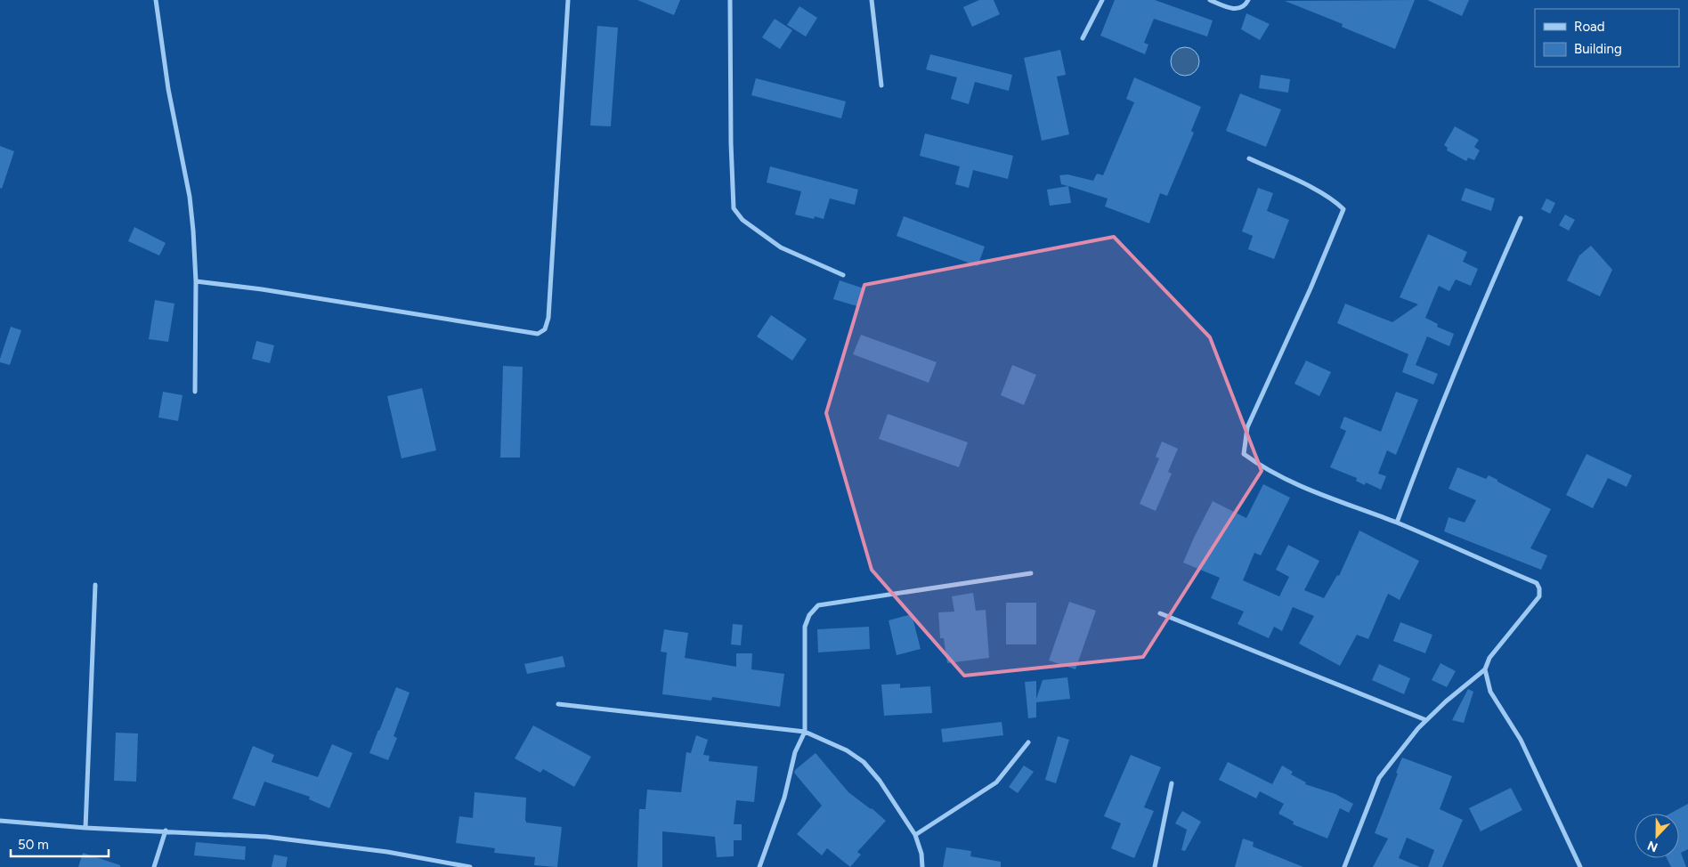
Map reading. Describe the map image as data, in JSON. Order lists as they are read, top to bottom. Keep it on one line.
{"legend":["Road","Building"],"scale_bar":"50 m","north":"bottom"}
